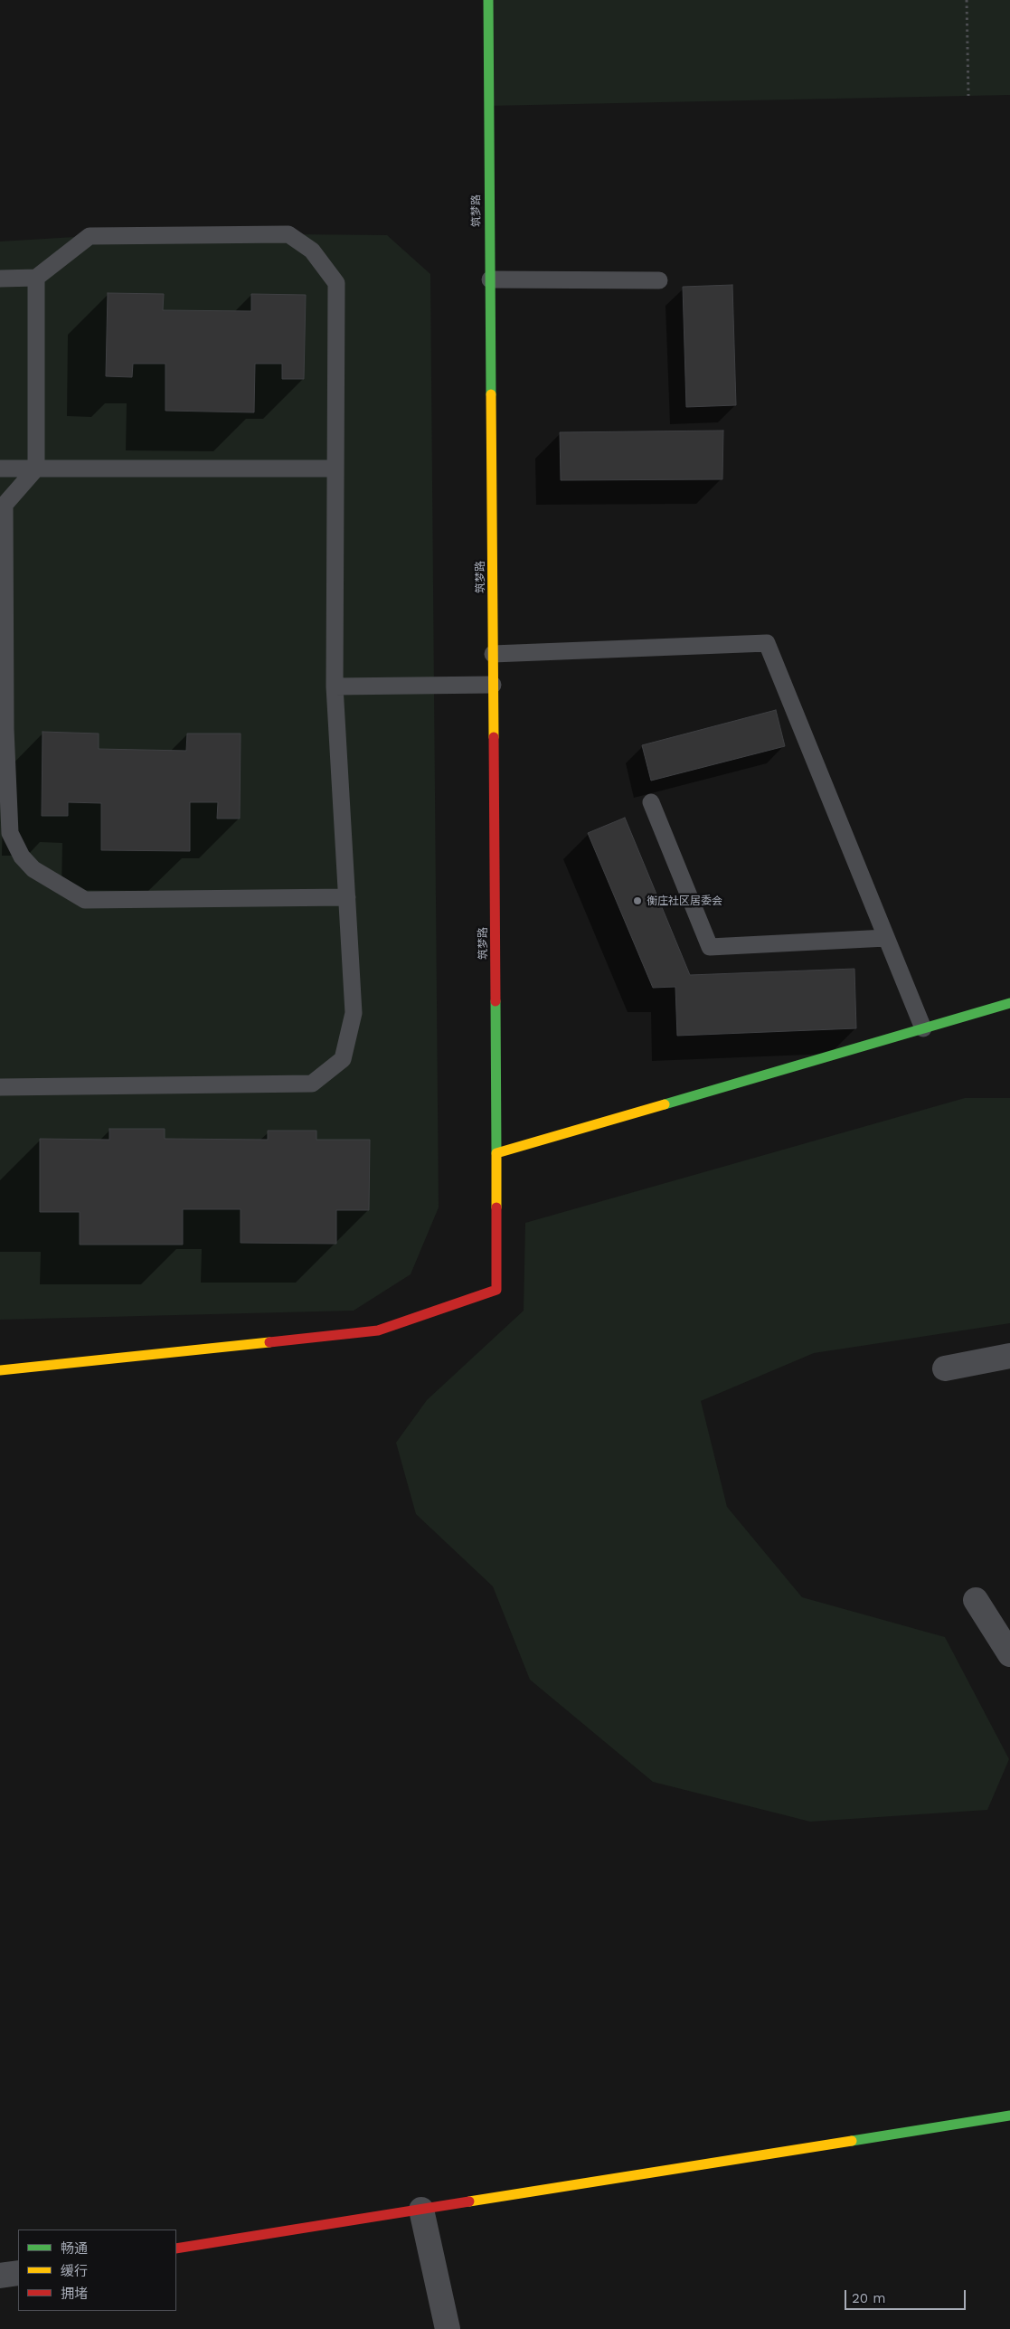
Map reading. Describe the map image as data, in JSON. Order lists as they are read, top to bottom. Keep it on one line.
{"streets":{"street":["筑梦路"]},"places":["衡庄社区居委会"],"legend":["畅通","缓行","拥堵"],"scale_bar":"20 m"}
